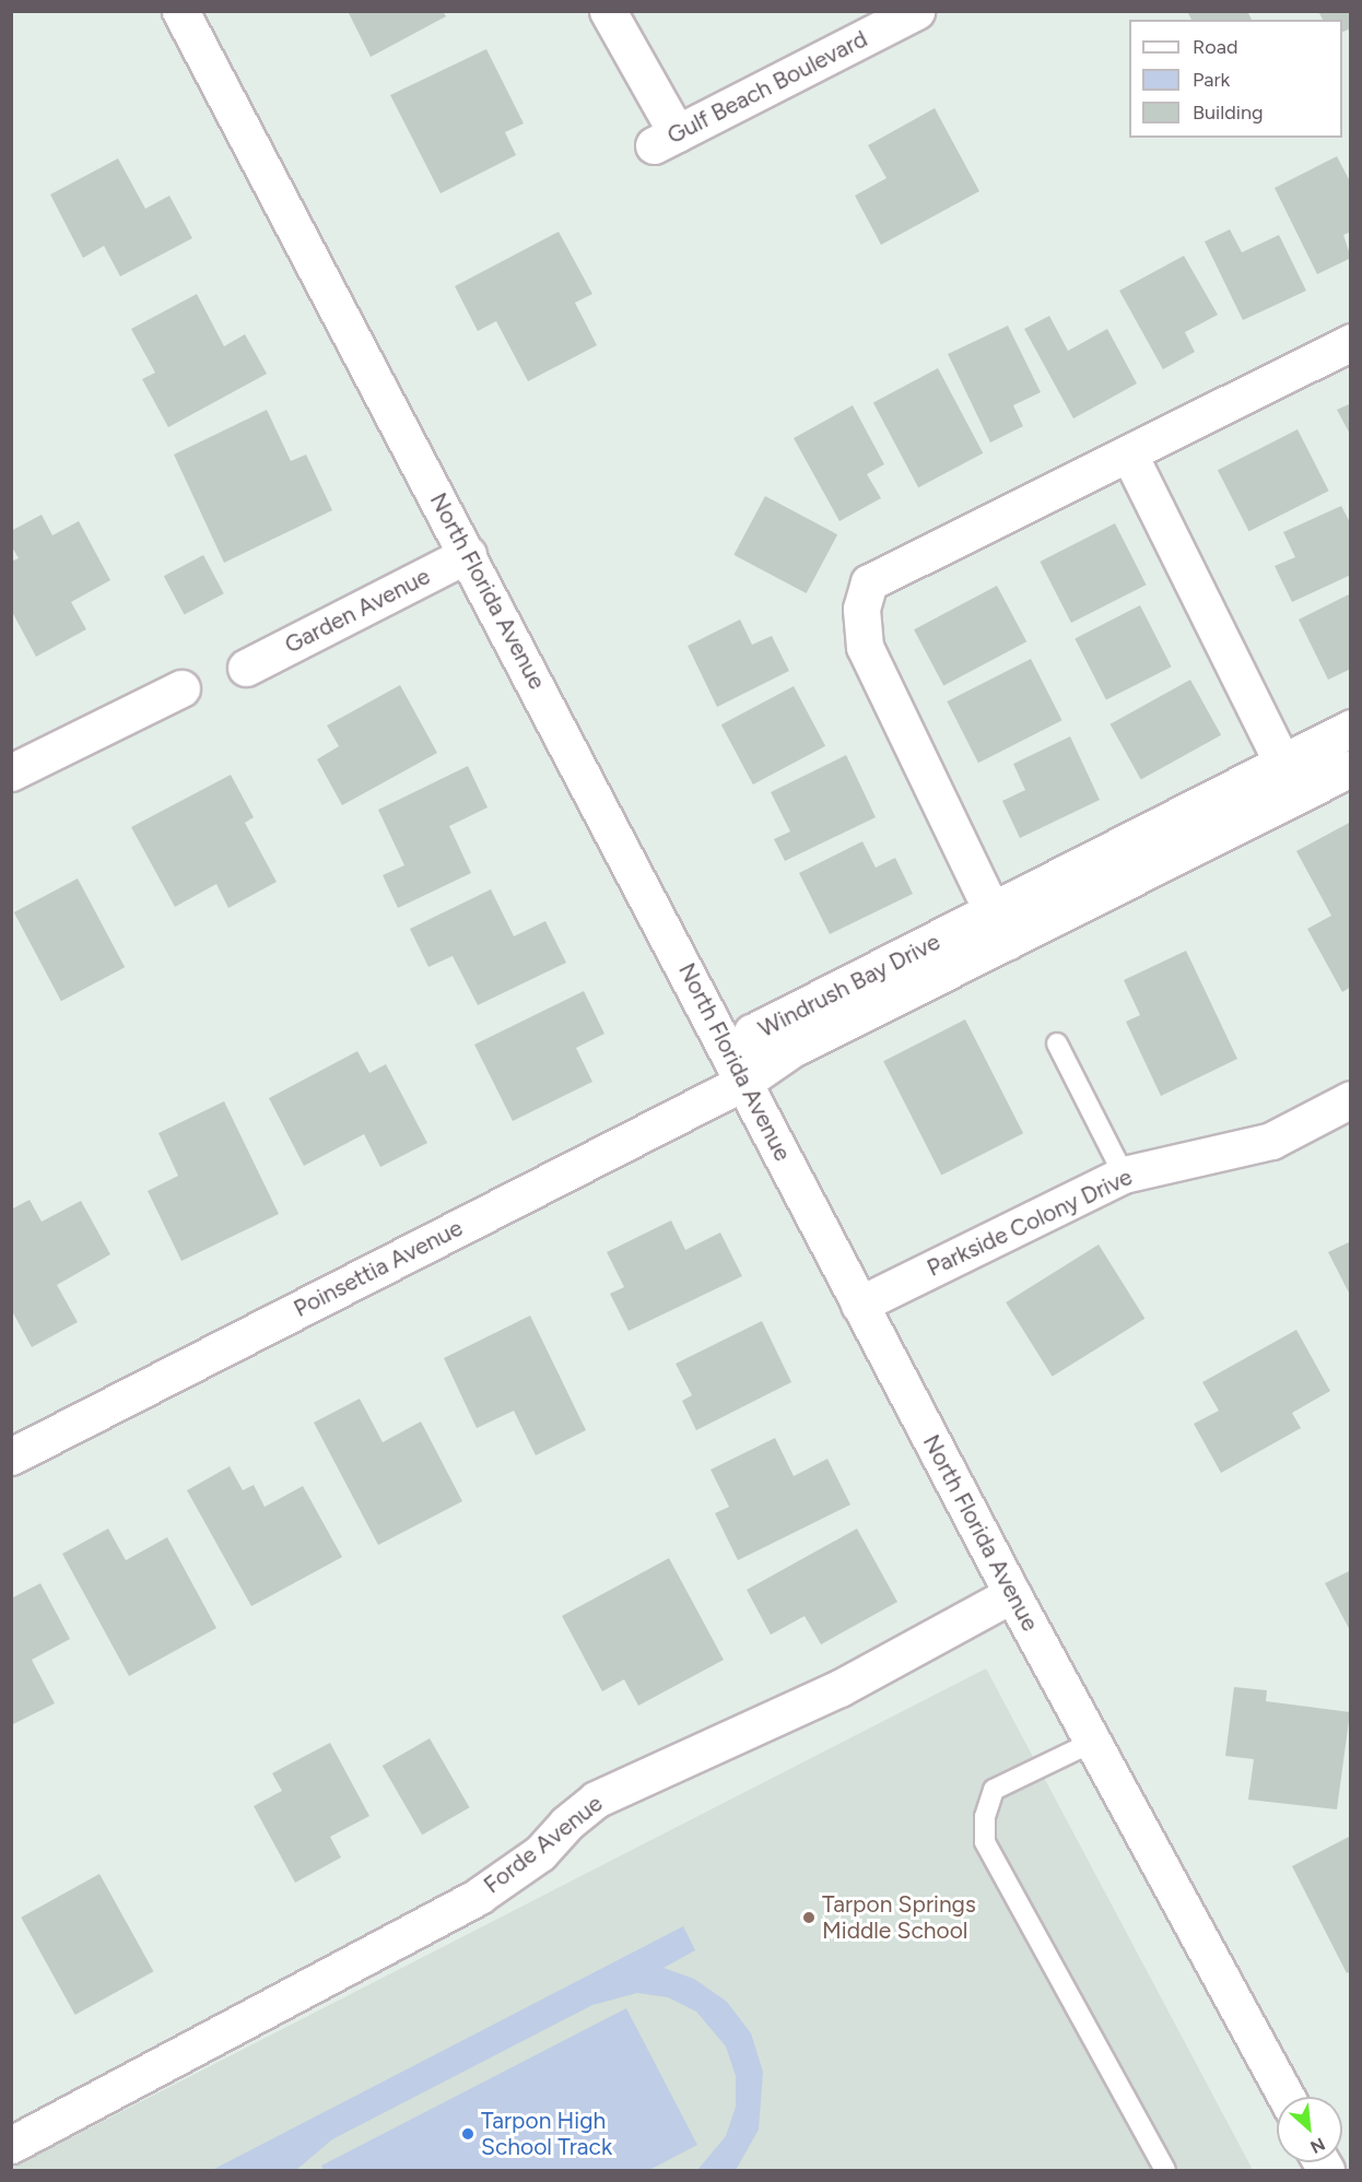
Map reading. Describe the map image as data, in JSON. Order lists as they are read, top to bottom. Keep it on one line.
{"streets":{"street":["Gulf Beach Boulevard","North Florida Avenue","Garden Avenue","Windrush Bay Drive","Parkside Colony Drive","Poinsettia Avenue","Forde Avenue"]},"crossings":[["North Florida Avenue","Garden Avenue"],["North Florida Avenue","Windrush Bay Drive"],["North Florida Avenue","Parkside Colony Drive"],["North Florida Avenue","Poinsettia Avenue"],["North Florida Avenue","Forde Avenue"],["Windrush Bay Drive","Poinsettia Avenue"]],"places":["Tarpon Springs Middle School","Tarpon High School Track"],"legend":["Road","Park","Building"],"north":"bottom right"}
